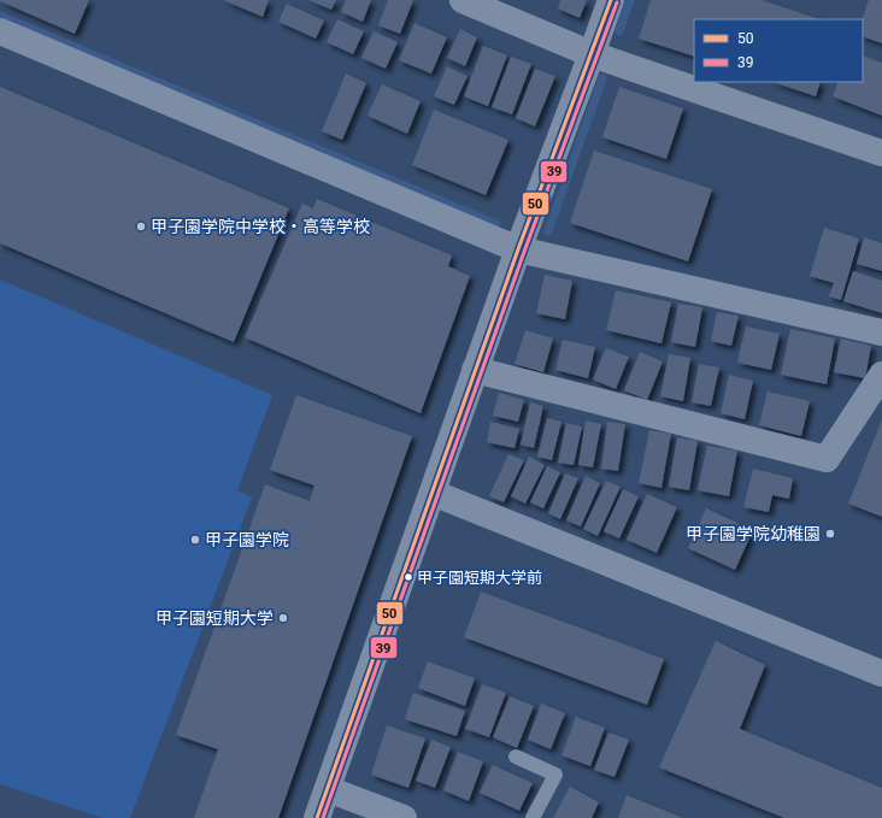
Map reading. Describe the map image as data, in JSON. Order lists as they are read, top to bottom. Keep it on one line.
{"places":["甲子園学院中学校・高等学校","甲子園学院幼稚園","甲子園学院","甲子園短期大学前","甲子園短期大学"],"lines":["transit line 50","transit line 39"],"legend":["50","39"]}
